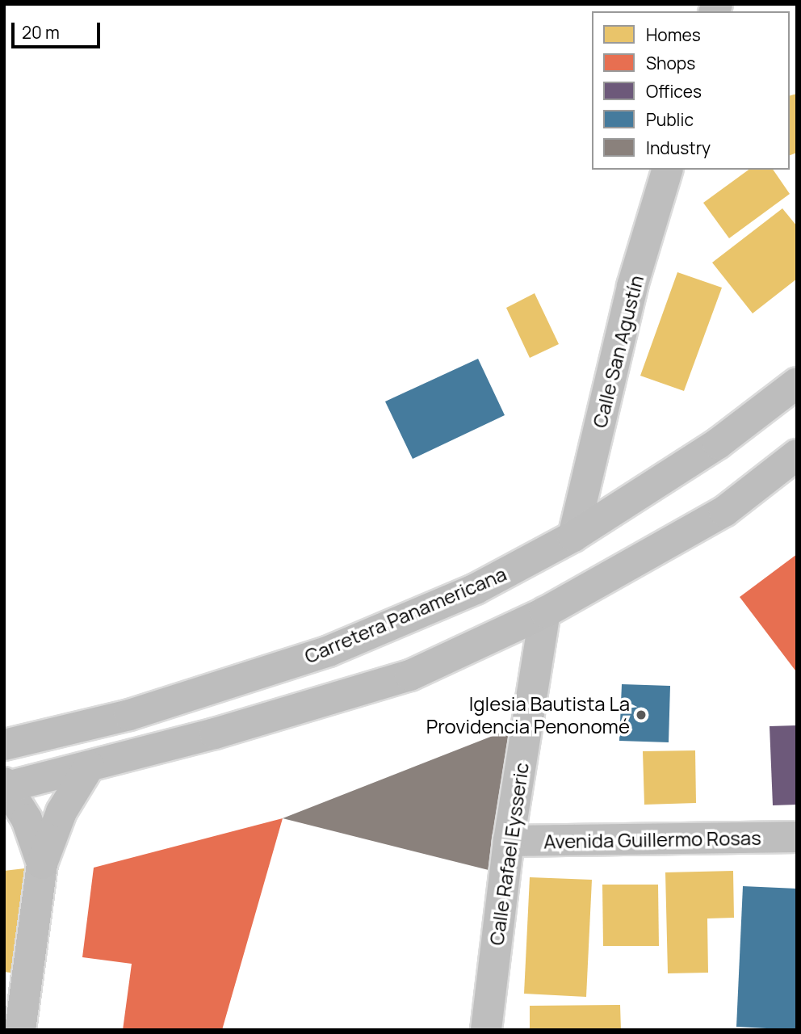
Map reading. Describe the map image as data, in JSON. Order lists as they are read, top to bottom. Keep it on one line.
{"streets":{"highway":["Carretera Panamericana"],"street":["Calle San Agustín","Avenida Guillermo Rosas","Calle Rafael Eysseric"]},"crossings":[["Calle San Agustín","Carretera Panamericana"],["Avenida Guillermo Rosas","Calle Rafael Eysseric"]],"places":["Iglesia Bautista La Providencia Penonomé"],"legend":["Homes","Shops","Offices","Public","Industry"],"scale_bar":"20 m"}
